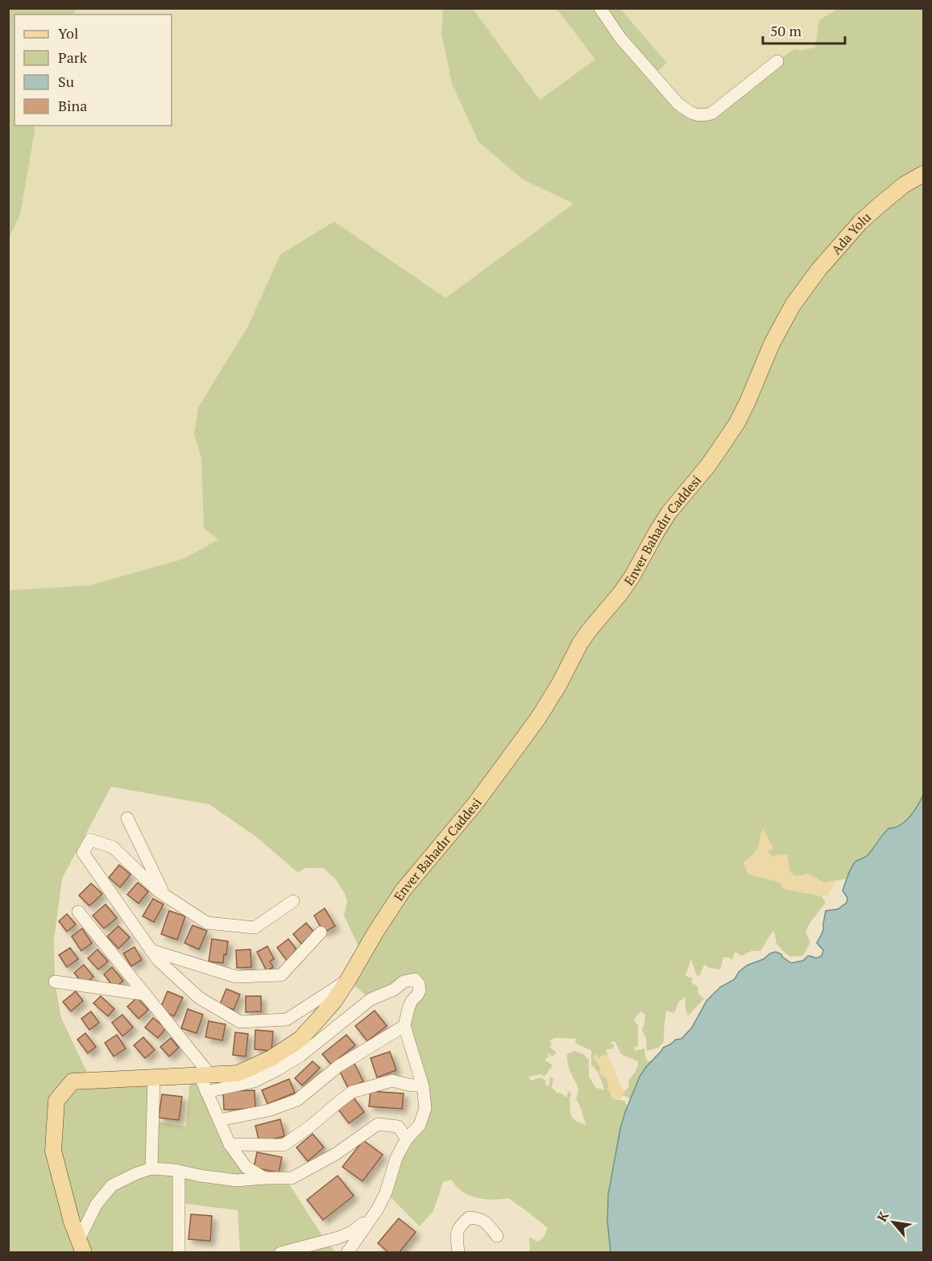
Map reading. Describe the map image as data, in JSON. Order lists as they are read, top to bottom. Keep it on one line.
{"streets":{"main road":["Ada Yolu","Enver Bahadır Caddesi"]},"crossings":[["Ada Yolu","Enver Bahadır Caddesi"]],"legend":["Yol","Park","Su","Bina"],"scale_bar":"50 m","north":"top left"}
